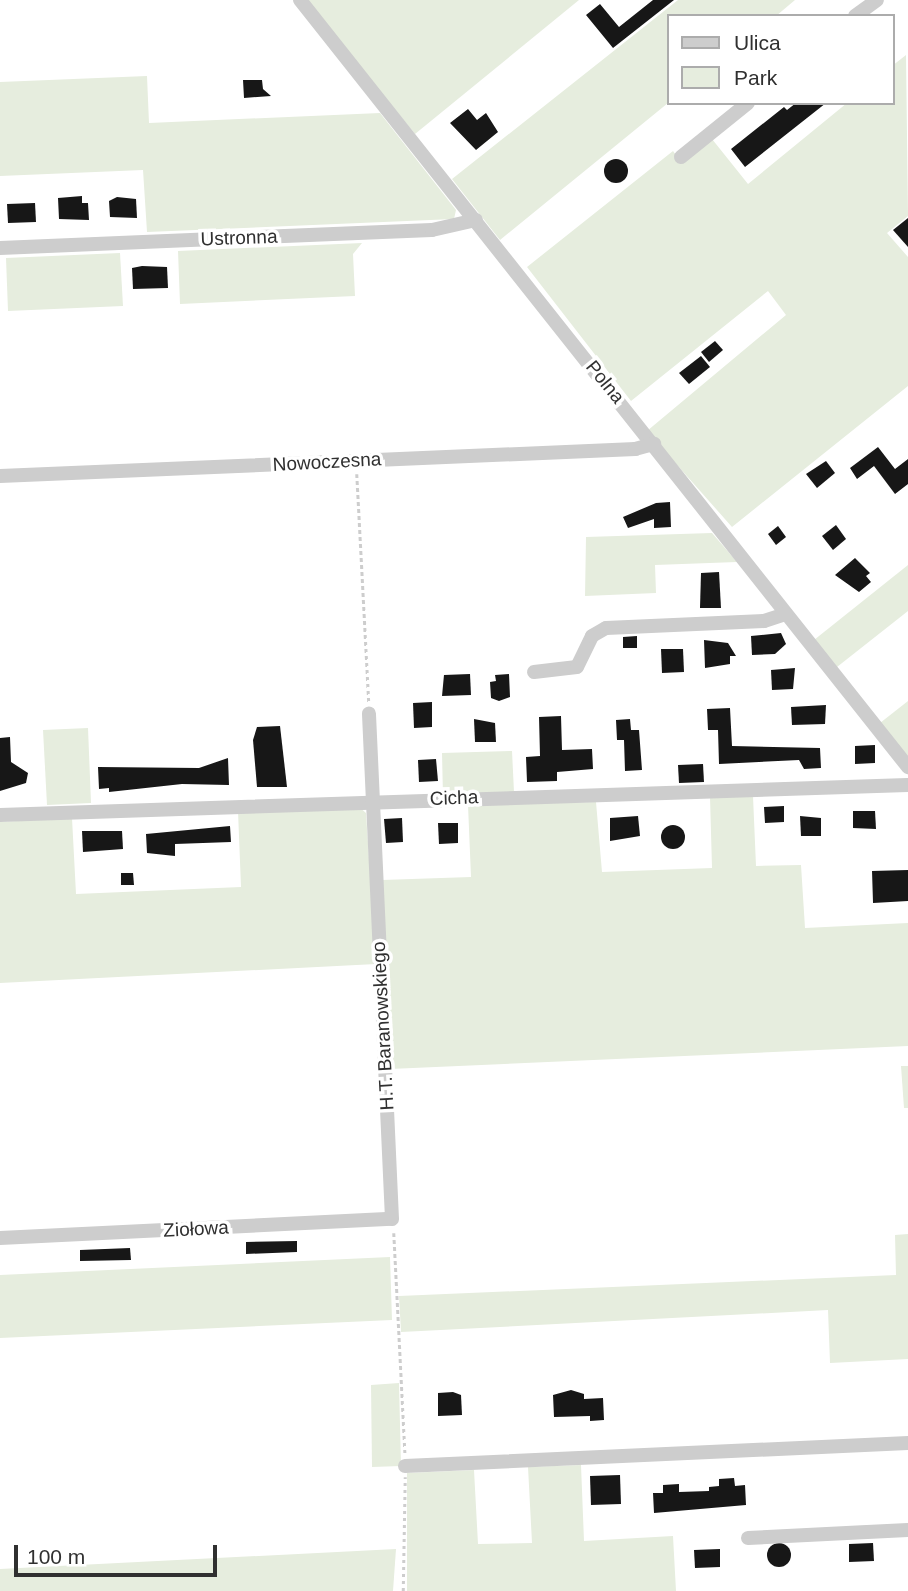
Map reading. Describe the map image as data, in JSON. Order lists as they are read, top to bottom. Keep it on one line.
{"streets":{"street":["Ustronna","Polna","Nowoczesna","Cicha","H.T. Baranowskiego","Ziołowa"]},"crossings":[["Ustronna","Polna"],["Polna","Nowoczesna"],["Cicha","H.T. Baranowskiego"],["H.T. Baranowskiego","Ziołowa"]],"legend":["Ulica","Park"],"scale_bar":"100 m"}
